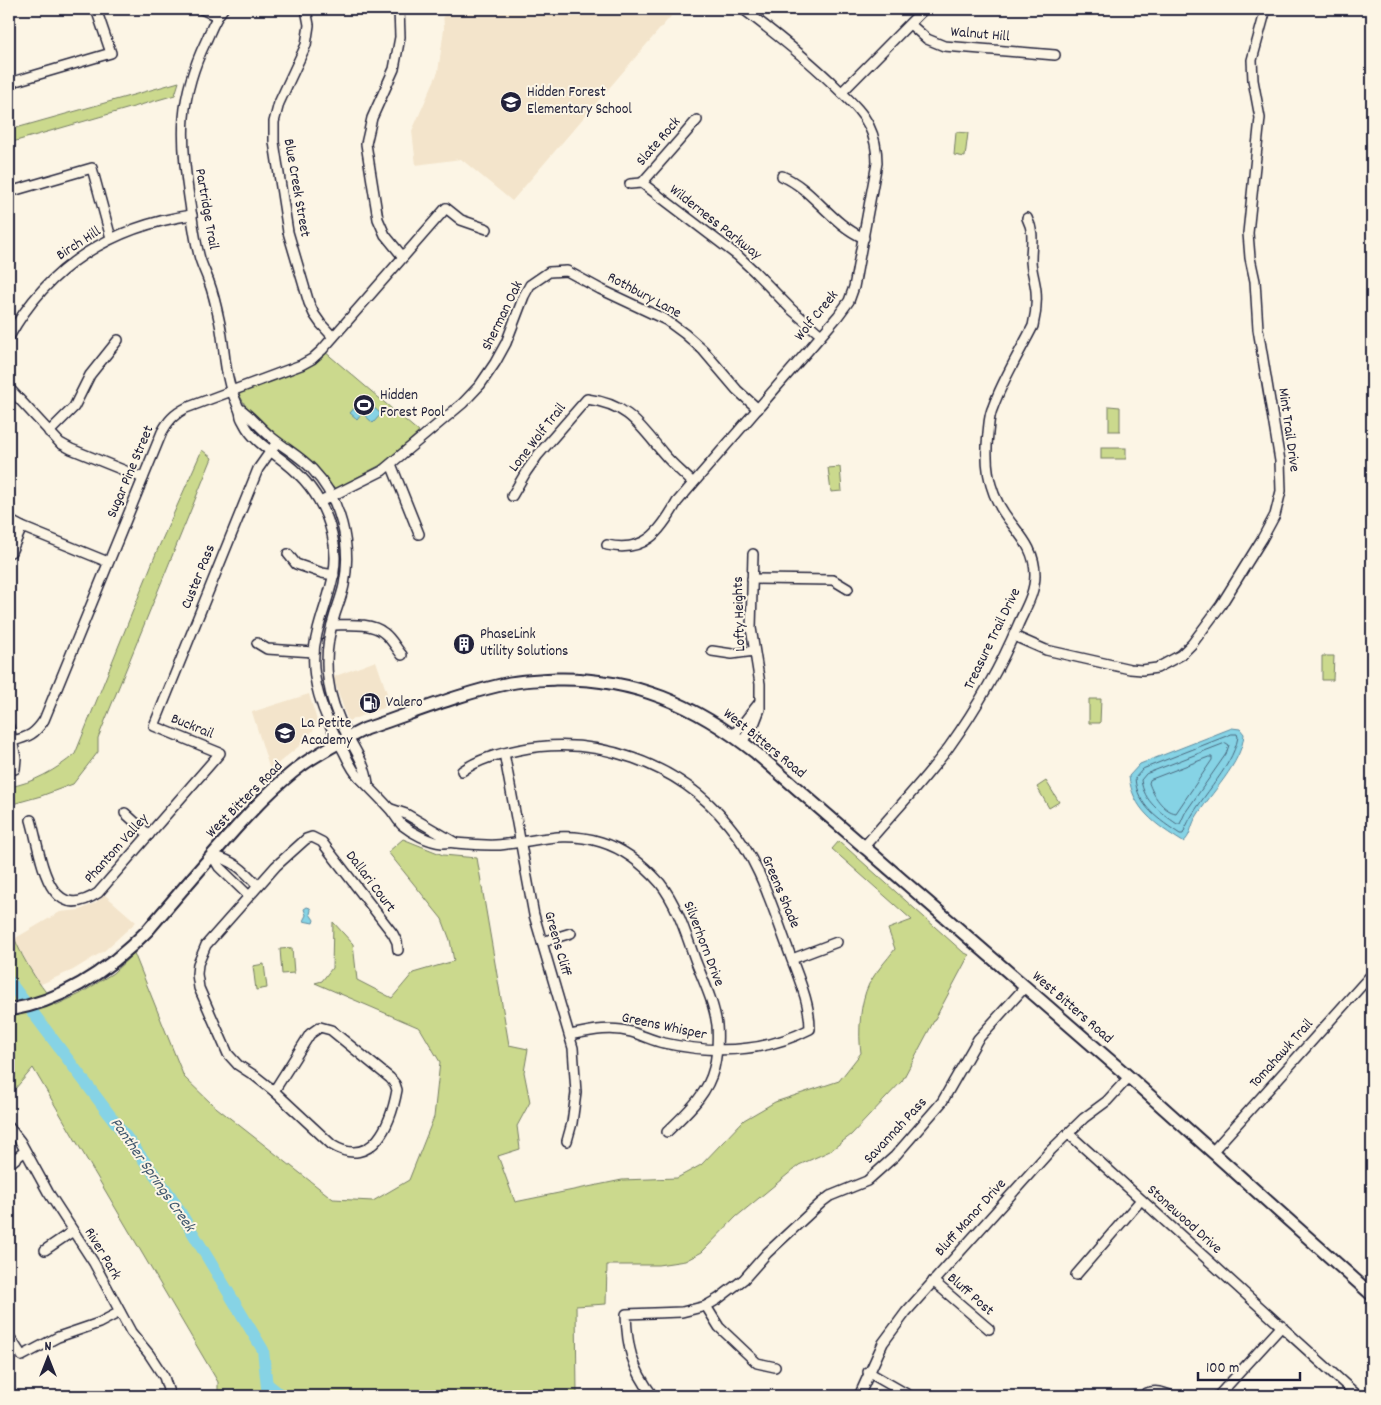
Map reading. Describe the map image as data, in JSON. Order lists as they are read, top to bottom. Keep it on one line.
{"streets":{"main road":["West Bitters Road"],"street":["Walnut Hill","Slate Rock","Blue Creek Street","Partridge Trail","Wilderness Parkway","Birch Hill","Rothbury Lane","Sherman Oak","Wolf Creek","Mint Trail Drive","Lone Wolf Trail","Sugar Pine Street","Custer Pass","Lofty Heights","Treasure Trail Drive","Buckrail","Phantom Valley","Dallari Court","Greens Shade","Greens Cliff","Silverhorn Drive","Greens Whisper","Tomahawk Trail","Savannah Pass","Bluff Manor Drive","Stonewood Drive","River Park","Bluff Post"]},"crossings":[["Slate Rock","Wilderness Parkway"],["Blue Creek Street","Sugar Pine Street"],["Partridge Trail","Birch Hill"],["Partridge Trail","Sherman Oak"],["Partridge Trail","Sugar Pine Street"],["Partridge Trail","Custer Pass"],["Partridge Trail","West Bitters Road"],["Partridge Trail","Silverhorn Drive"],["Wilderness Parkway","Wolf Creek"],["Rothbury Lane","Sherman Oak"],["Rothbury Lane","Wolf Creek"],["Wolf Creek","Lone Wolf Trail"],["Mint Trail Drive","Treasure Trail Drive"],["Custer Pass","Buckrail"],["Lofty Heights","West Bitters Road"],["Treasure Trail Drive","West Bitters Road"],["Buckrail","Phantom Valley"],["West Bitters Road","Silverhorn Drive"],["West Bitters Road","Tomahawk Trail"],["West Bitters Road","Savannah Pass"],["West Bitters Road","Bluff Manor Drive"],["Greens Shade","Greens Cliff"],["Greens Shade","Greens Whisper"],["Greens Cliff","Silverhorn Drive"],["Greens Cliff","Greens Whisper"],["Silverhorn Drive","Greens Whisper"],["Bluff Manor Drive","Stonewood Drive"],["Bluff Manor Drive","Bluff Post"]],"water":["Panther Springs Creek"],"places":{"school or university":["Hidden Forest Elementary School","La Petite Academy"],"sports":["Hidden Forest Pool"],"building":["PhaseLink Utility Solutions"],"fuel station":["Valero"]},"scale_bar":"100 m","north":"top"}
